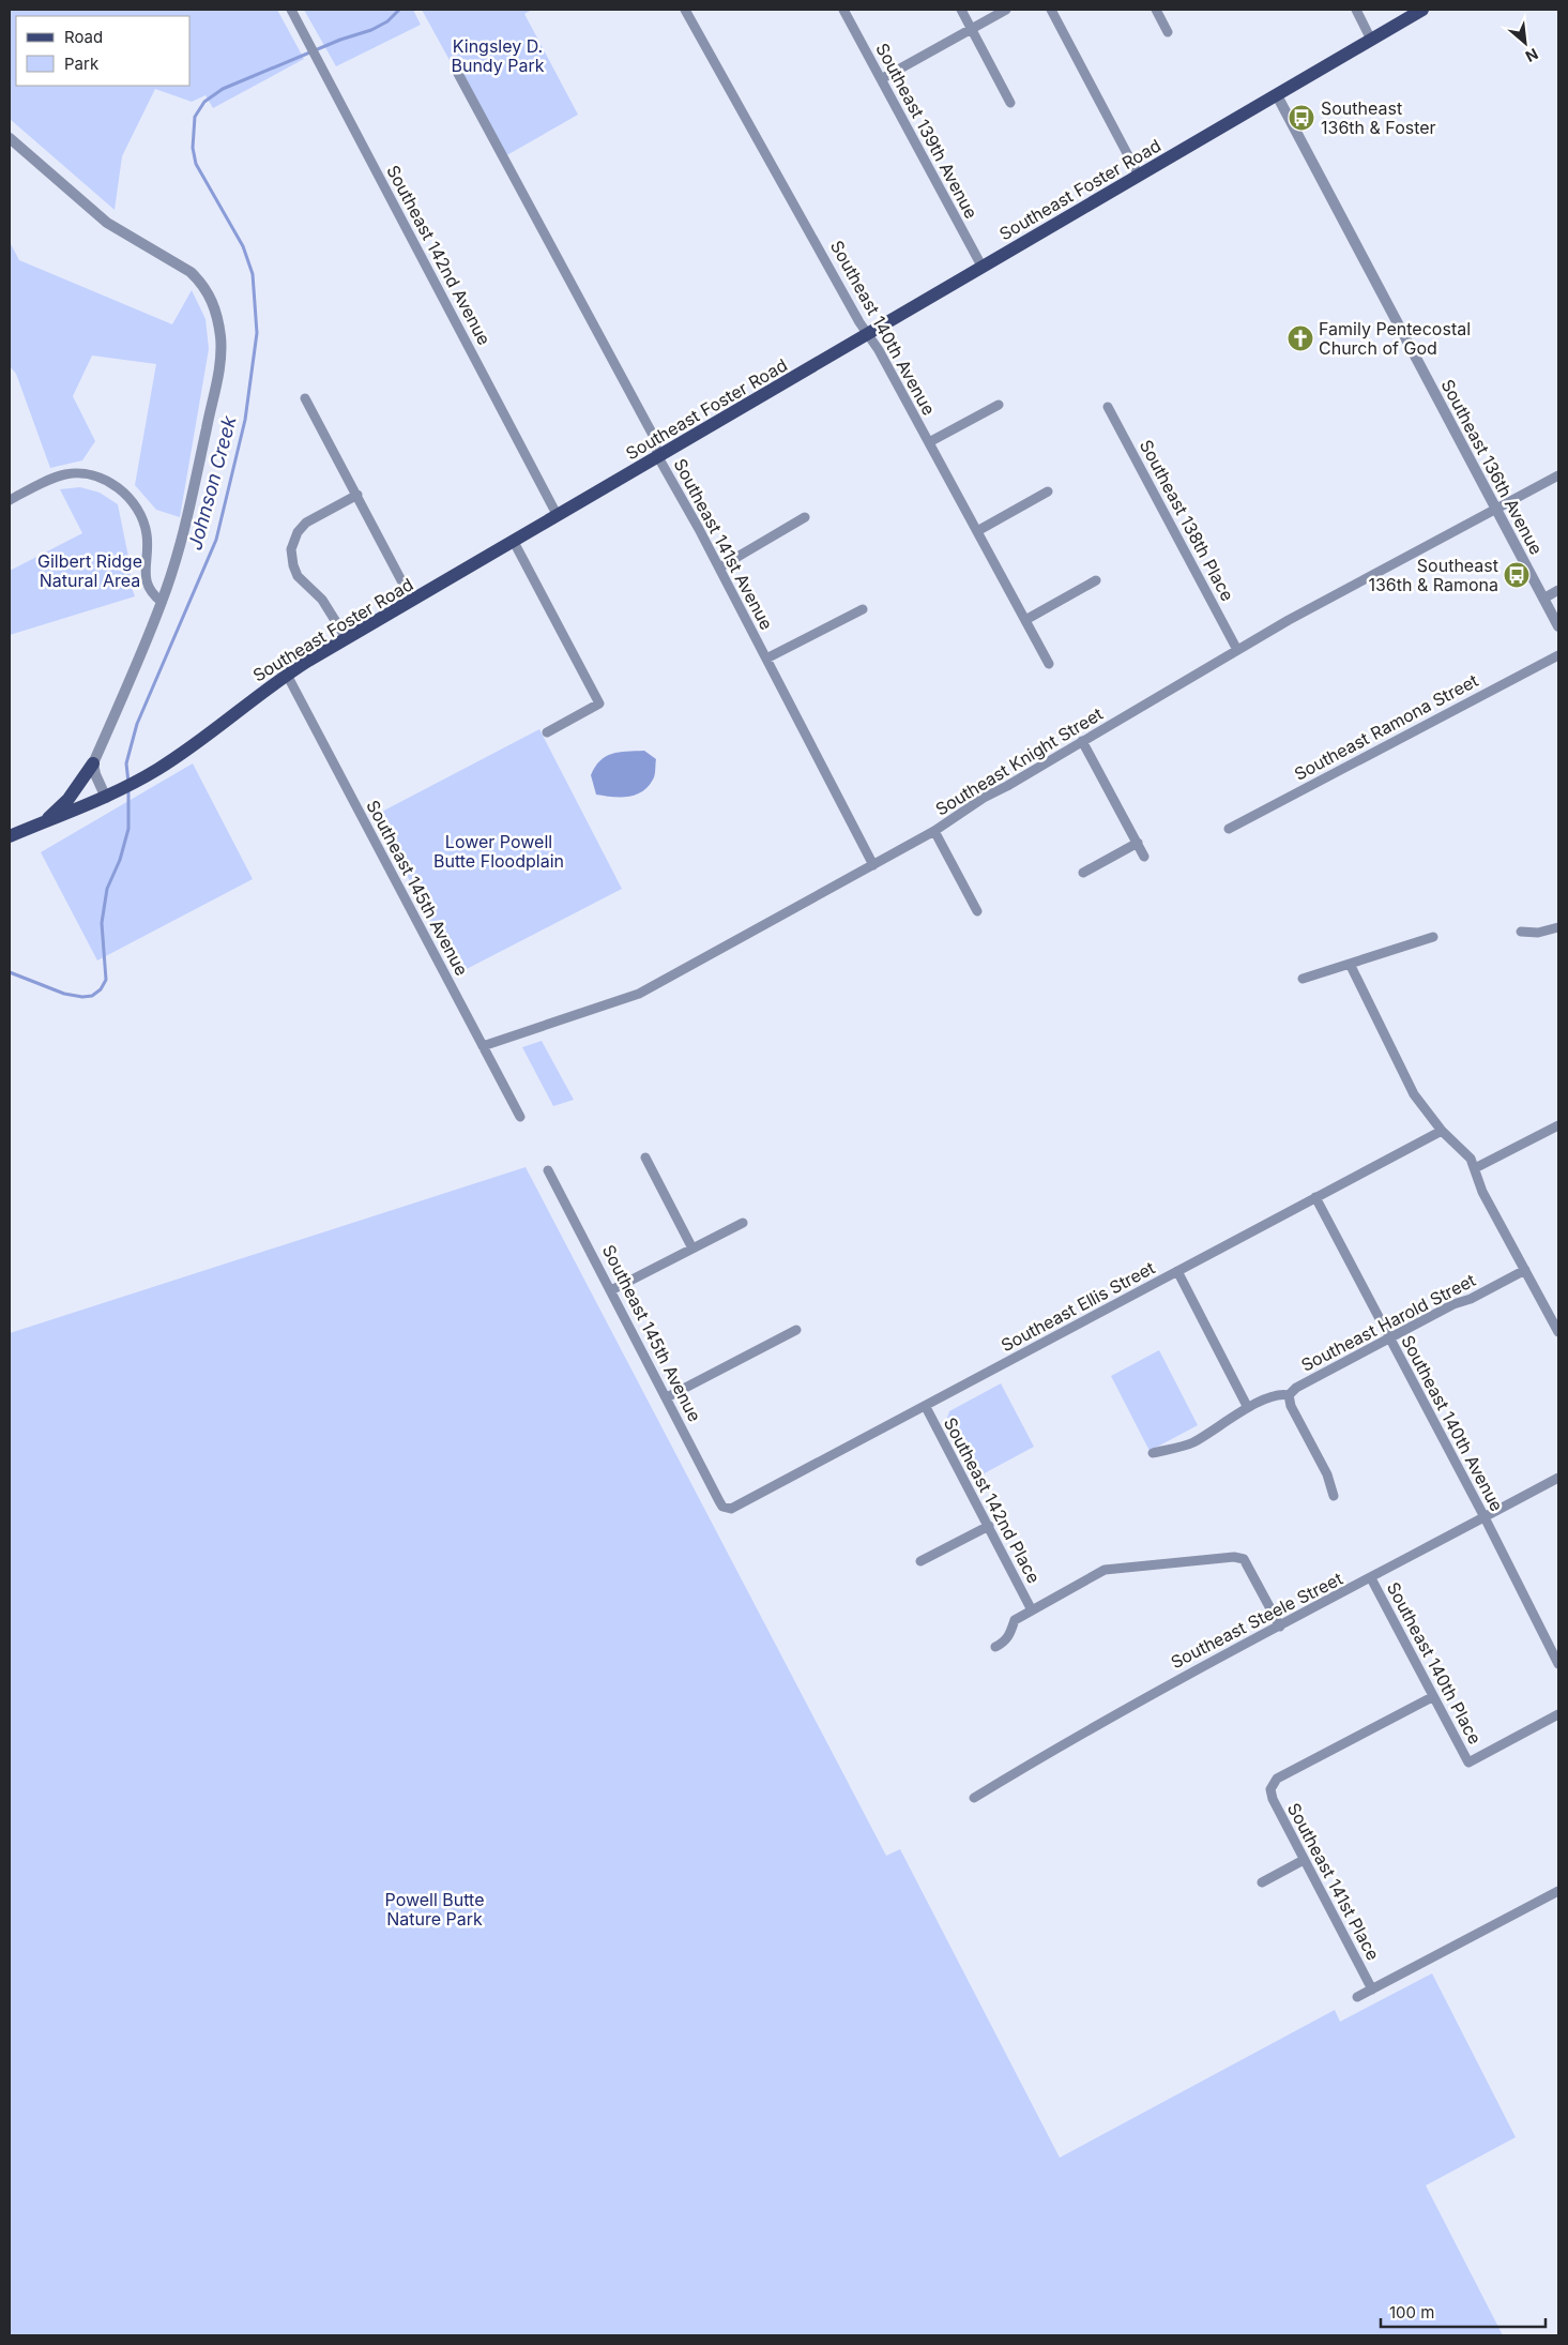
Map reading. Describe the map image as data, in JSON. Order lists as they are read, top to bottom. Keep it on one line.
{"streets":{"main road":["Southeast Foster Road"],"street":["Southeast 139th Avenue","Southeast 142nd Avenue","Southeast 140th Avenue","Southeast 136th Avenue","Southeast 138th Place","Southeast 141st Avenue","Southeast Ramona Street","Southeast Knight Street","Southeast 145th Avenue","Southeast Ellis Street","Southeast Harold Street","Southeast 142nd Place","Southeast Steele Street","Southeast 140th Place","Southeast 141st Place"]},"crossings":[["Southeast 139th Avenue","Southeast Foster Road"],["Southeast Foster Road","Southeast 142nd Avenue"],["Southeast Foster Road","Southeast 140th Avenue"],["Southeast Foster Road","Southeast 136th Avenue"],["Southeast Foster Road","Southeast 141st Avenue"],["Southeast Foster Road","Southeast 145th Avenue"],["Southeast 140th Avenue","Southeast Ellis Street"],["Southeast 140th Avenue","Southeast Harold Street"],["Southeast 140th Avenue","Southeast Steele Street"],["Southeast 136th Avenue","Southeast Knight Street"],["Southeast 138th Place","Southeast Knight Street"],["Southeast 141st Avenue","Southeast Knight Street"],["Southeast Knight Street","Southeast 145th Avenue"],["Southeast 145th Avenue","Southeast Ellis Street"],["Southeast Ellis Street","Southeast 142nd Place"],["Southeast Steele Street","Southeast 140th Place"],["Southeast 140th Place","Southeast 141st Place"]],"water":["Johnson Creek"],"parks":["Kingsley D. Bundy Park","Gilbert Ridge Natural Area","Lower Powell Butte Floodplain","Powell Butte Nature Park"],"places":{"bus stop":["Southeast 136th & Foster","Southeast 136th & Ramona"],"church":["Family Pentecostal Church of God"]},"legend":["Road","Park"],"scale_bar":"100 m","north":"bottom right"}
